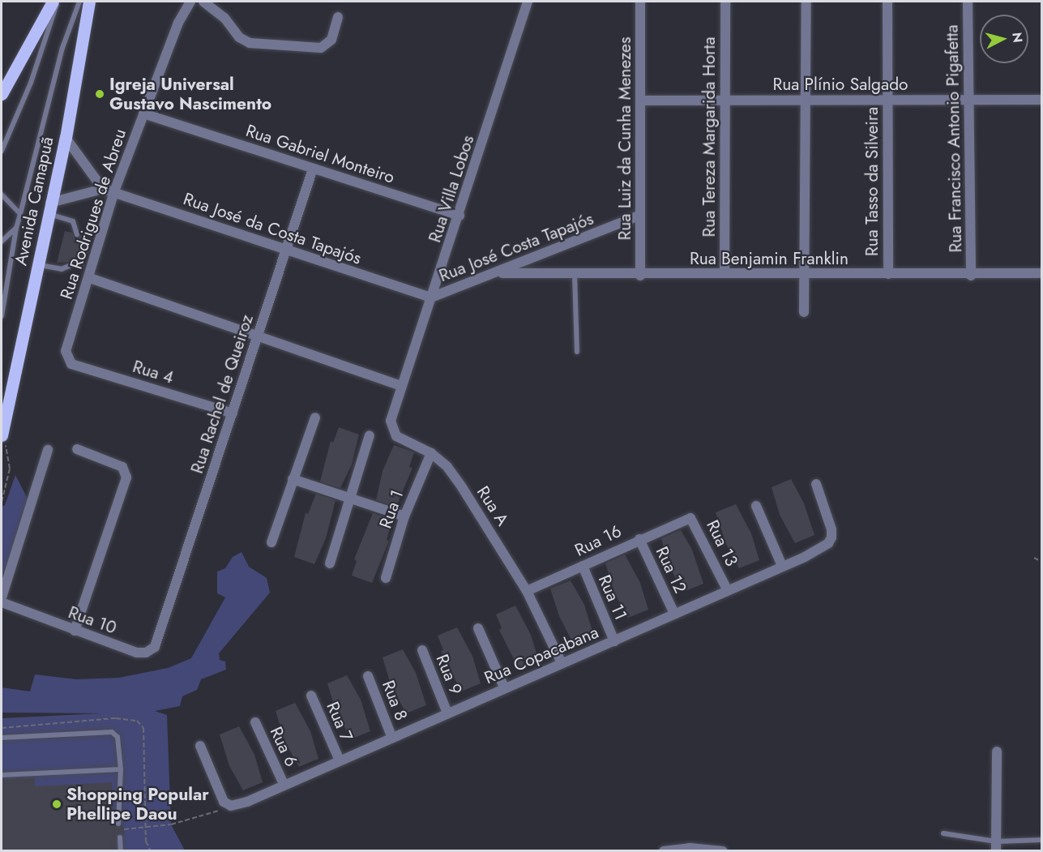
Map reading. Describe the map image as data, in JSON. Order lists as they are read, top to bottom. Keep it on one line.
{"streets":{"main road":["Avenida Camapuã"],"street":["Rua Plínio Salgado","Rua Tereza Margarida Horta","Rua Luiz da Cunha Menezes","Rua Francisco Antonio Pigafetta","Rua Gabriel Monteiro","Rua Tasso da Silveira","Rua Villa Lobos","Rua Rodrigues de Abreu","Rua José da Costa Tapajós","Rua José Costa Tapajós","Rua Benjamin Franklin","Rua 4","Rua Rachel de Queiroz","Rua A","Rua 1","Rua 16","Rua 13","Rua 12","Rua 11","Rua 10","Rua Copacabana","Rua 9","Rua 8","Rua 7","Rua 6"]},"crossings":[["Rua Plínio Salgado","Rua Tereza Margarida Horta"],["Rua Plínio Salgado","Rua Luiz da Cunha Menezes"],["Rua Plínio Salgado","Rua Francisco Antonio Pigafetta"],["Rua Plínio Salgado","Rua Tasso da Silveira"],["Rua Tereza Margarida Horta","Rua Benjamin Franklin"],["Rua Luiz da Cunha Menezes","Rua José Costa Tapajós"],["Rua Luiz da Cunha Menezes","Rua Benjamin Franklin"],["Rua Francisco Antonio Pigafetta","Rua Benjamin Franklin"],["Rua Gabriel Monteiro","Rua Villa Lobos"],["Rua Gabriel Monteiro","Rua Rodrigues de Abreu"],["Rua Gabriel Monteiro","Rua Rachel de Queiroz"],["Rua Tasso da Silveira","Rua Benjamin Franklin"],["Rua Villa Lobos","Rua José da Costa Tapajós"],["Rua Villa Lobos","Rua José Costa Tapajós"],["Rua Villa Lobos","Rua A"],["Rua Rodrigues de Abreu","Rua José da Costa Tapajós"],["Rua Rodrigues de Abreu","Rua 4"],["Rua José da Costa Tapajós","Rua José Costa Tapajós"],["Rua José da Costa Tapajós","Rua Rachel de Queiroz"],["Rua José Costa Tapajós","Rua Benjamin Franklin"],["Rua 4","Rua Rachel de Queiroz"],["Rua Rachel de Queiroz","Rua 10"],["Rua A","Rua 1"],["Rua A","Rua 16"],["Rua A","Rua Copacabana"],["Rua 16","Rua 13"],["Rua 16","Rua 12"],["Rua 16","Rua 11"],["Rua 13","Rua Copacabana"],["Rua 12","Rua Copacabana"],["Rua 11","Rua Copacabana"],["Rua Copacabana","Rua 9"],["Rua Copacabana","Rua 8"],["Rua Copacabana","Rua 7"],["Rua Copacabana","Rua 6"]],"places":["Igreja Universal Gustavo Nascimento","Shopping Popular Phellipe Daou"],"north":"right"}
